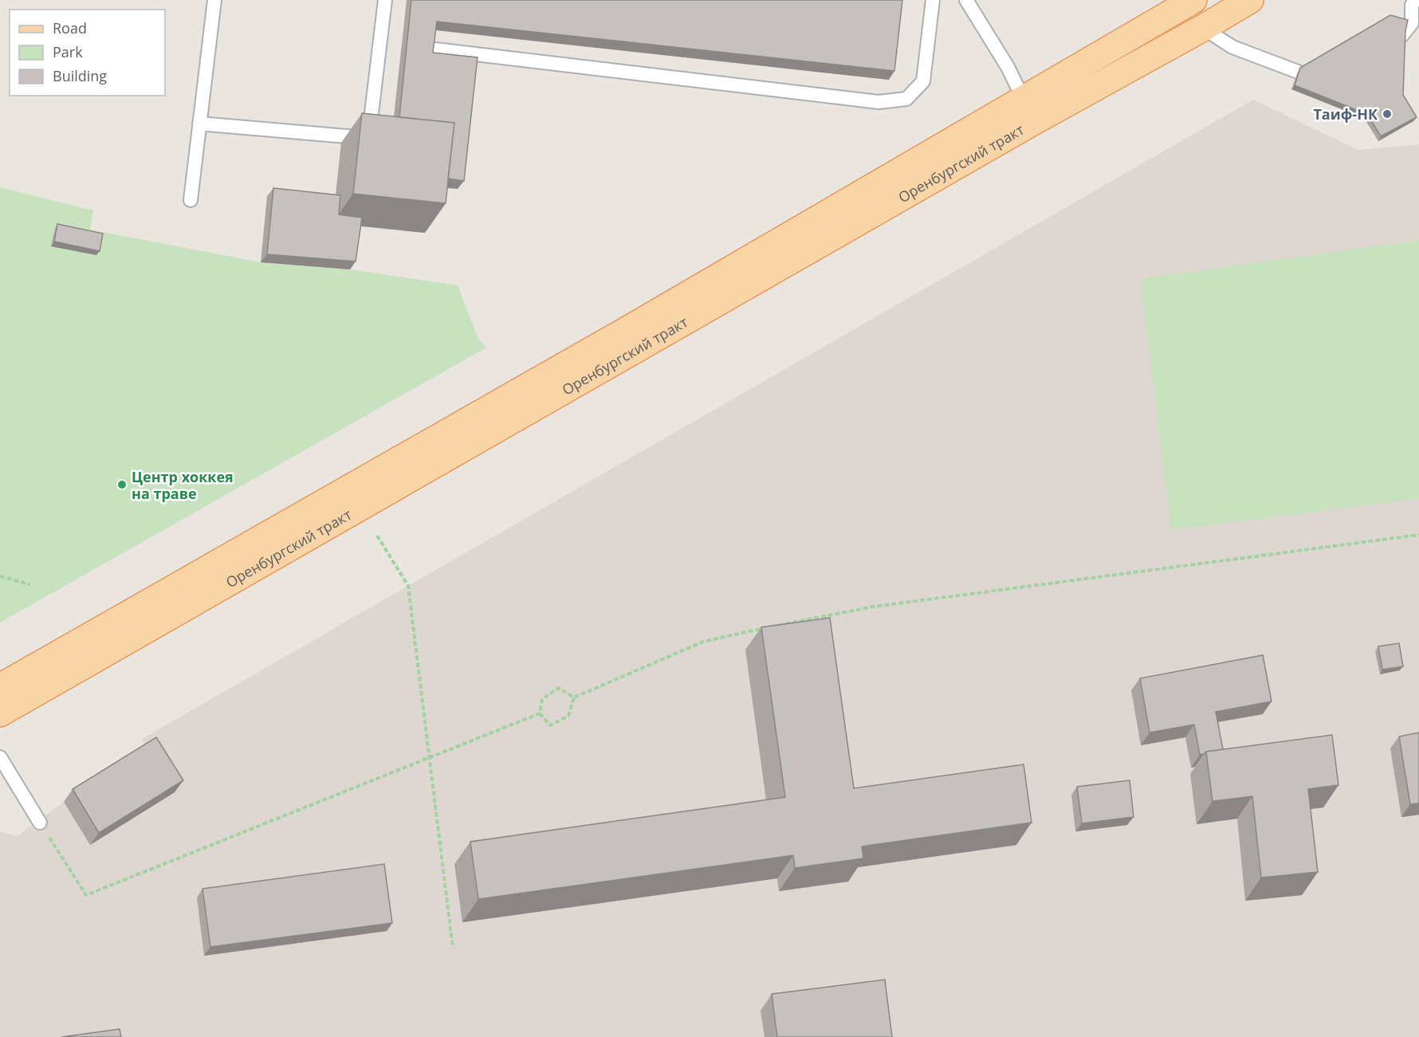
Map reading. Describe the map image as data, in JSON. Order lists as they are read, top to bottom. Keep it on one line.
{"streets":{"main road":["Оренбургский тракт"]},"places":["Таиф-НК","Центр хоккея на траве"],"legend":["Road","Park","Building"]}
